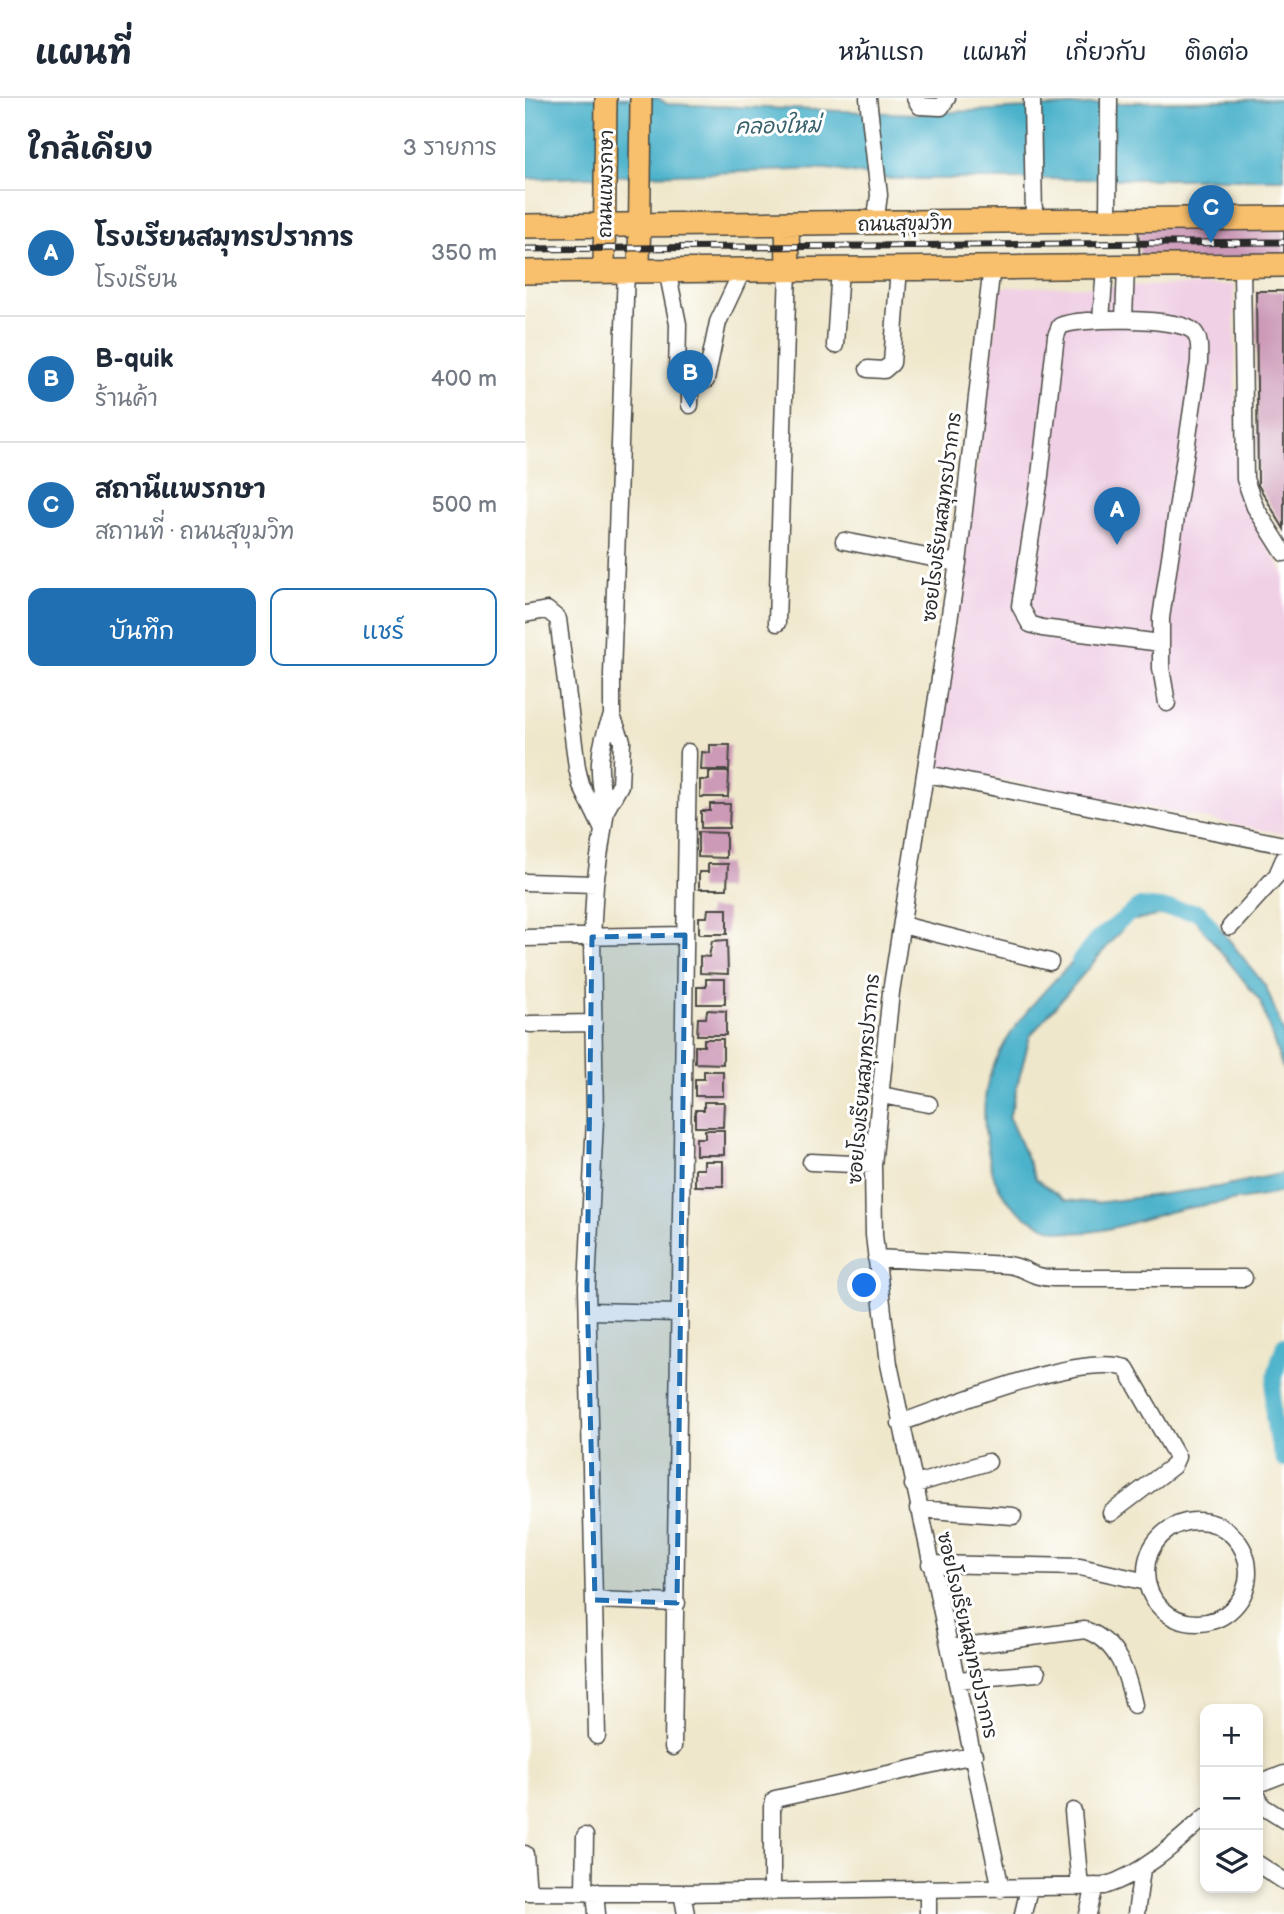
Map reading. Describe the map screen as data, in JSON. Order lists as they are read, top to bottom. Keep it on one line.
{"streets":{"highway":["ถนนสุขุมวิท"],"main road":["ถนนแพรกษา"],"street":["ซอยโรงเรียนสมุทรปราการ"]},"crossings":[["ถนนแพรกษา","ถนนสุขุมวิท"]],"water":["คลองใหม่"],"page":{"header":"แผนที่","nav":["หน้าแรก","แผนที่","เกี่ยวกับ","ติดต่อ"],"heading":["ใกล้เคียง","3 รายการ"],"pins":["C","B","A"],"list":[{"mark":"A","name":"โรงเรียนสมุทรปราการ","note":"โรงเรียน","value":"350 m"},{"mark":"B","name":"B-quik","note":"ร้านค้า","value":"400 m"},{"mark":"C","name":"สถานีแพรกษา","note":"สถานที่ · ถนนสุขุมวิท","value":"500 m"}],"buttons":["บันทึก","แชร์"],"map_buttons":["+","−"]}}
